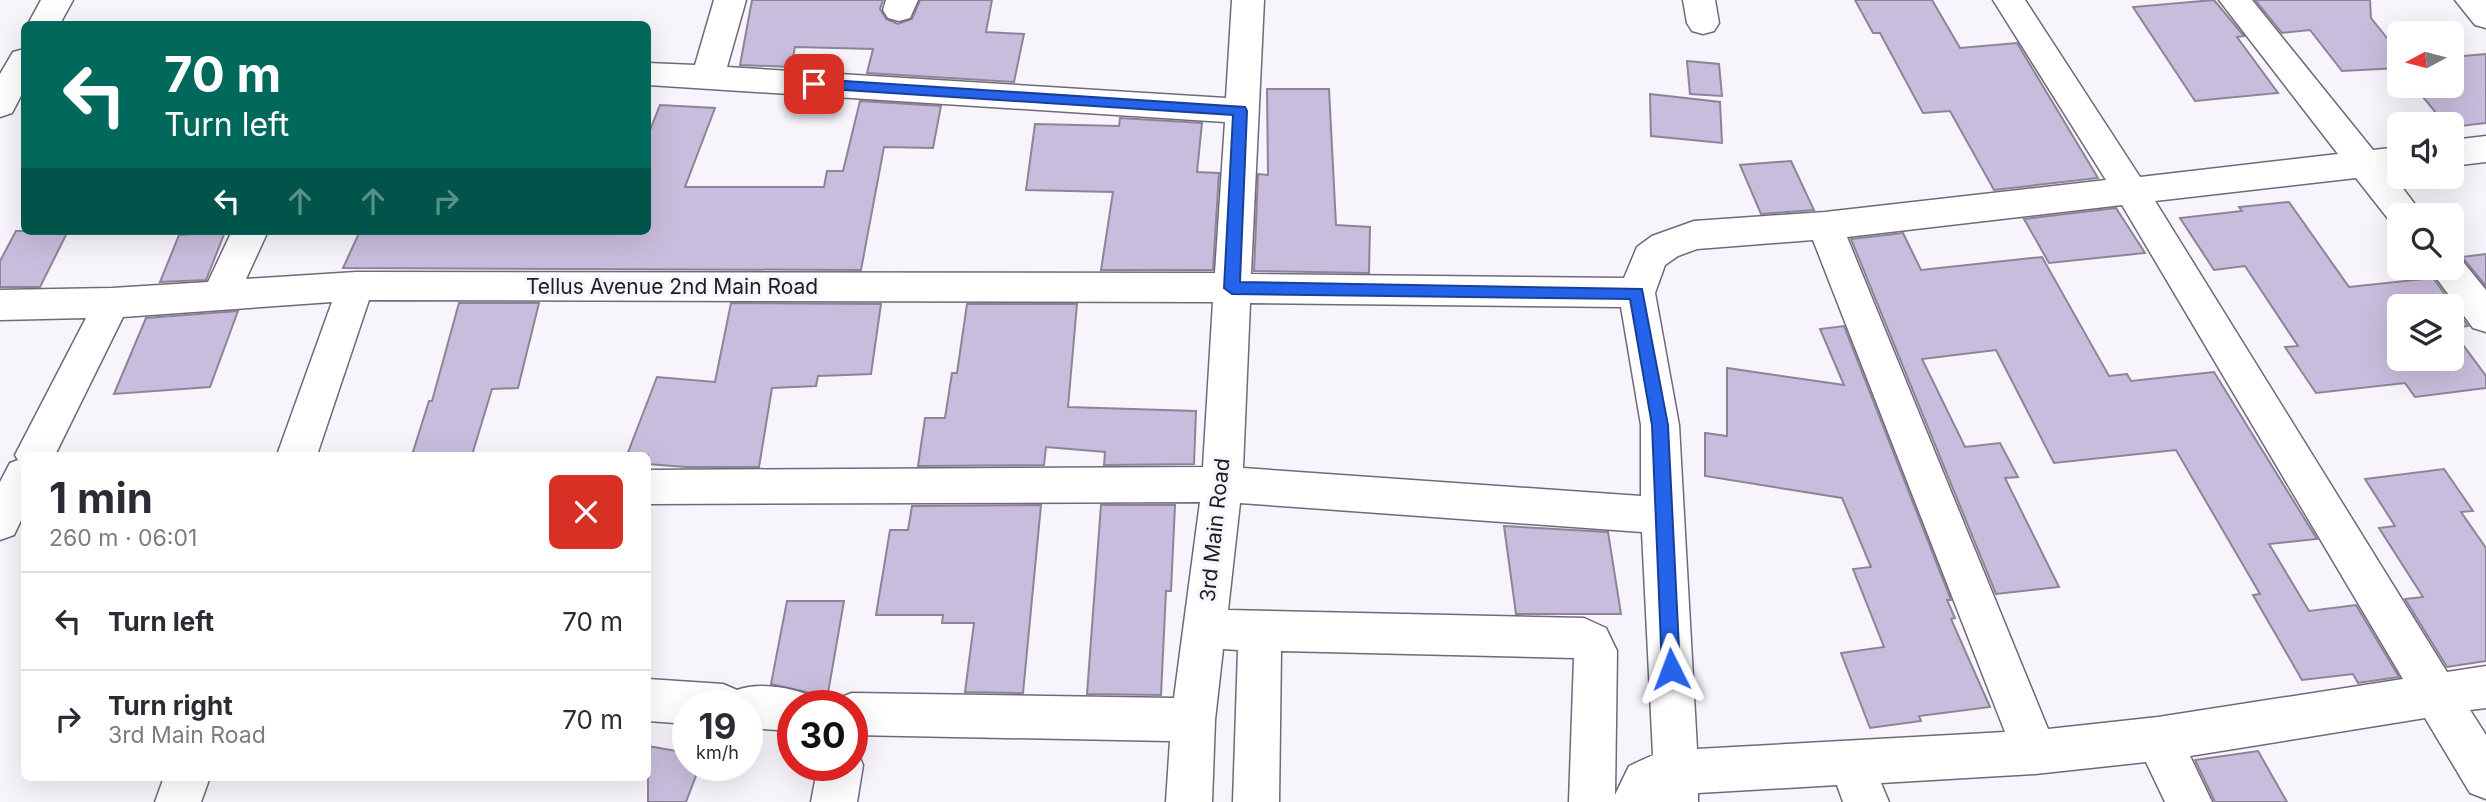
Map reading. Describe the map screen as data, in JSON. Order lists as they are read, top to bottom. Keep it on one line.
{"streets":{"street":["Tellus Avenue 2nd Main Road","3rd Main Road"]},"crossings":[["Tellus Avenue 2nd Main Road","3rd Main Road"]],"north":"left","page":{"turn":["70 m","Turn left"],"heading":["1 min","260 m · 06:01"],"list":[{"name":"Turn left","value":"70 m"},{"name":"Turn right","note":"3rd Main Road","value":"70 m"}],"speed":"19 km/h","limit":"30"}}
